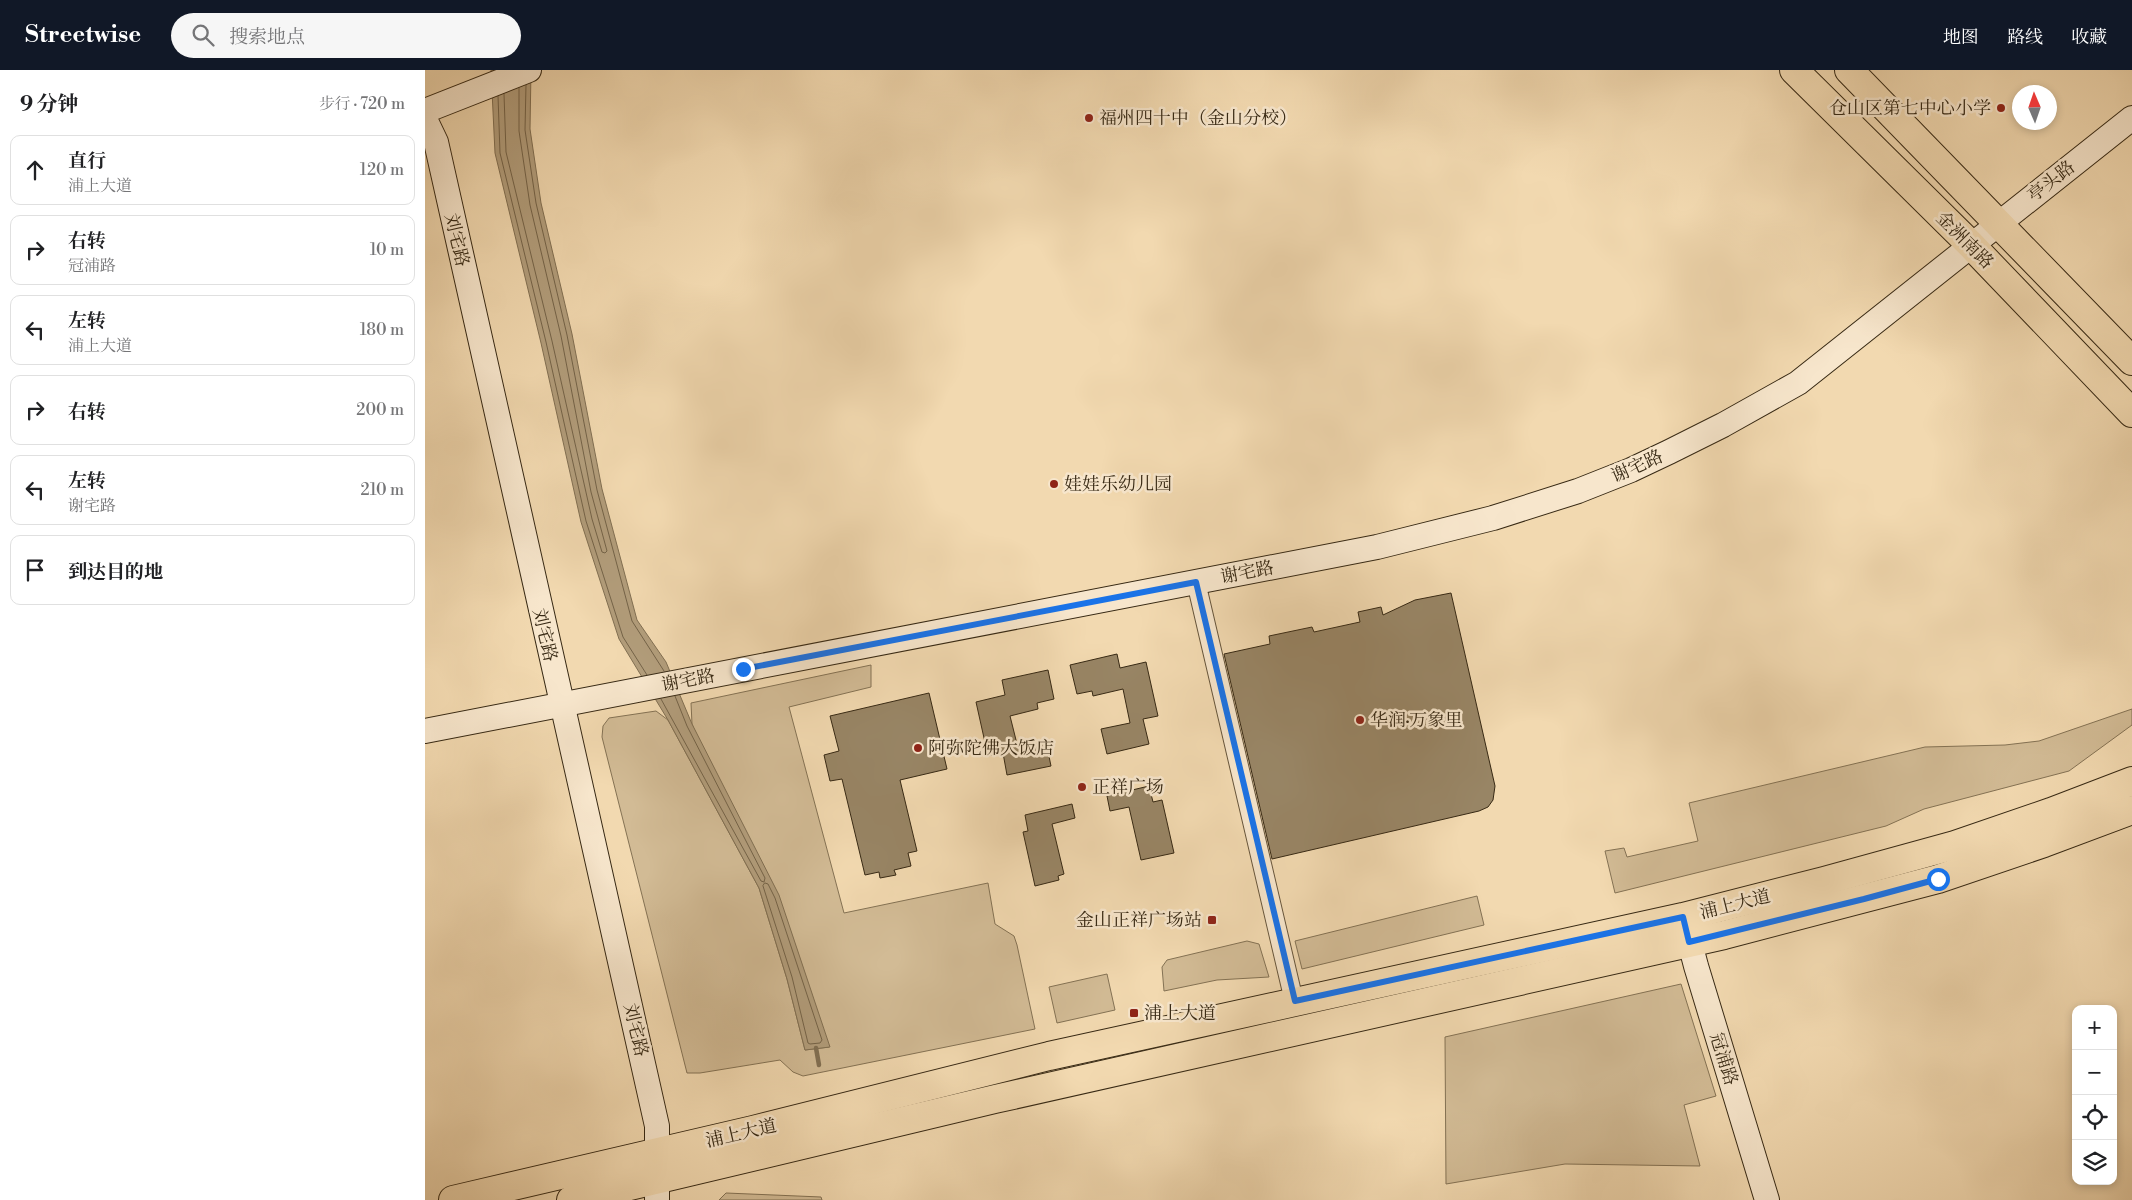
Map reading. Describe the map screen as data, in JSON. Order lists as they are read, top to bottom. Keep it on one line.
{"streets":{"main road":["金洲南路","浦上大道"],"street":["亭头路","刘宅路","谢宅路","冠浦路"]},"crossings":[["亭头路","金洲南路"],["亭头路","谢宅路"],["刘宅路","谢宅路"],["刘宅路","浦上大道"],["金洲南路","谢宅路"],["浦上大道","冠浦路"]],"places":{"other":["仓山区第七中心小学","福州四十中（金山分校）","娃娃乐幼儿园","华润·万象里","阿弥陀佛大饭店","正祥广场"],"transit":["金山正祥广场站","浦上大道"]},"north":"top","page":{"header":"Streetwise","search":"搜索地点","nav":["地图","路线","收藏"],"heading":["9 分钟","步行 · 720 m"],"list":[["直行","浦上大道","120 m"],["右转","冠浦路","10 m"],["左转","浦上大道","180 m"],["右转","200 m"],["左转","谢宅路","210 m"],"到达目的地"],"map_buttons":["+","−"]}}
